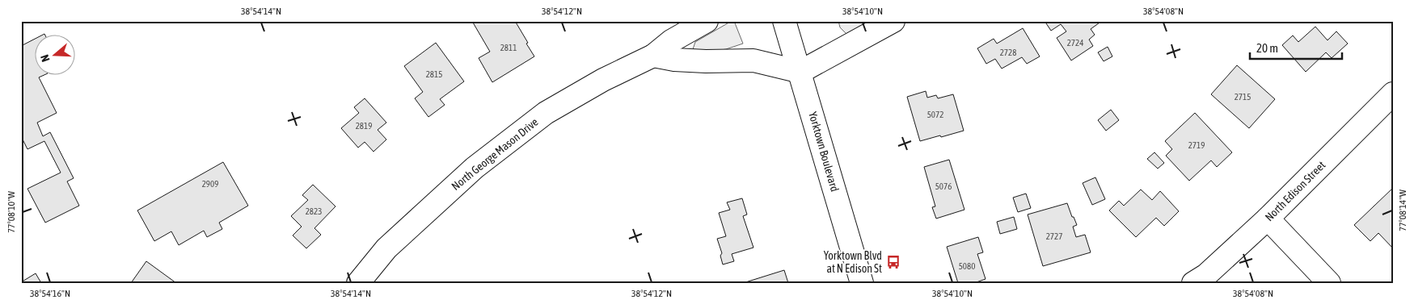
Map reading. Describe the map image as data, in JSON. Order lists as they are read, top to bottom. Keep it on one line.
{"streets":{"street":["Yorktown Boulevard","North George Mason Drive","North Edison Street"]},"places":{"bus stop":["Yorktown Blvd at N Edison St"]},"house_numbers":["2724","2811","2728","2815","2715","5072","2819","2719","2909","5076","2823","2727","5080"],"scale_bar":"20 m","north":"left","coordinates":["38°54'14\"N","38°54'12\"N","38°54'10\"N","38°54'08\"N","77°08'14\"W","77°08'10\"W","38°54'16\"N"]}
